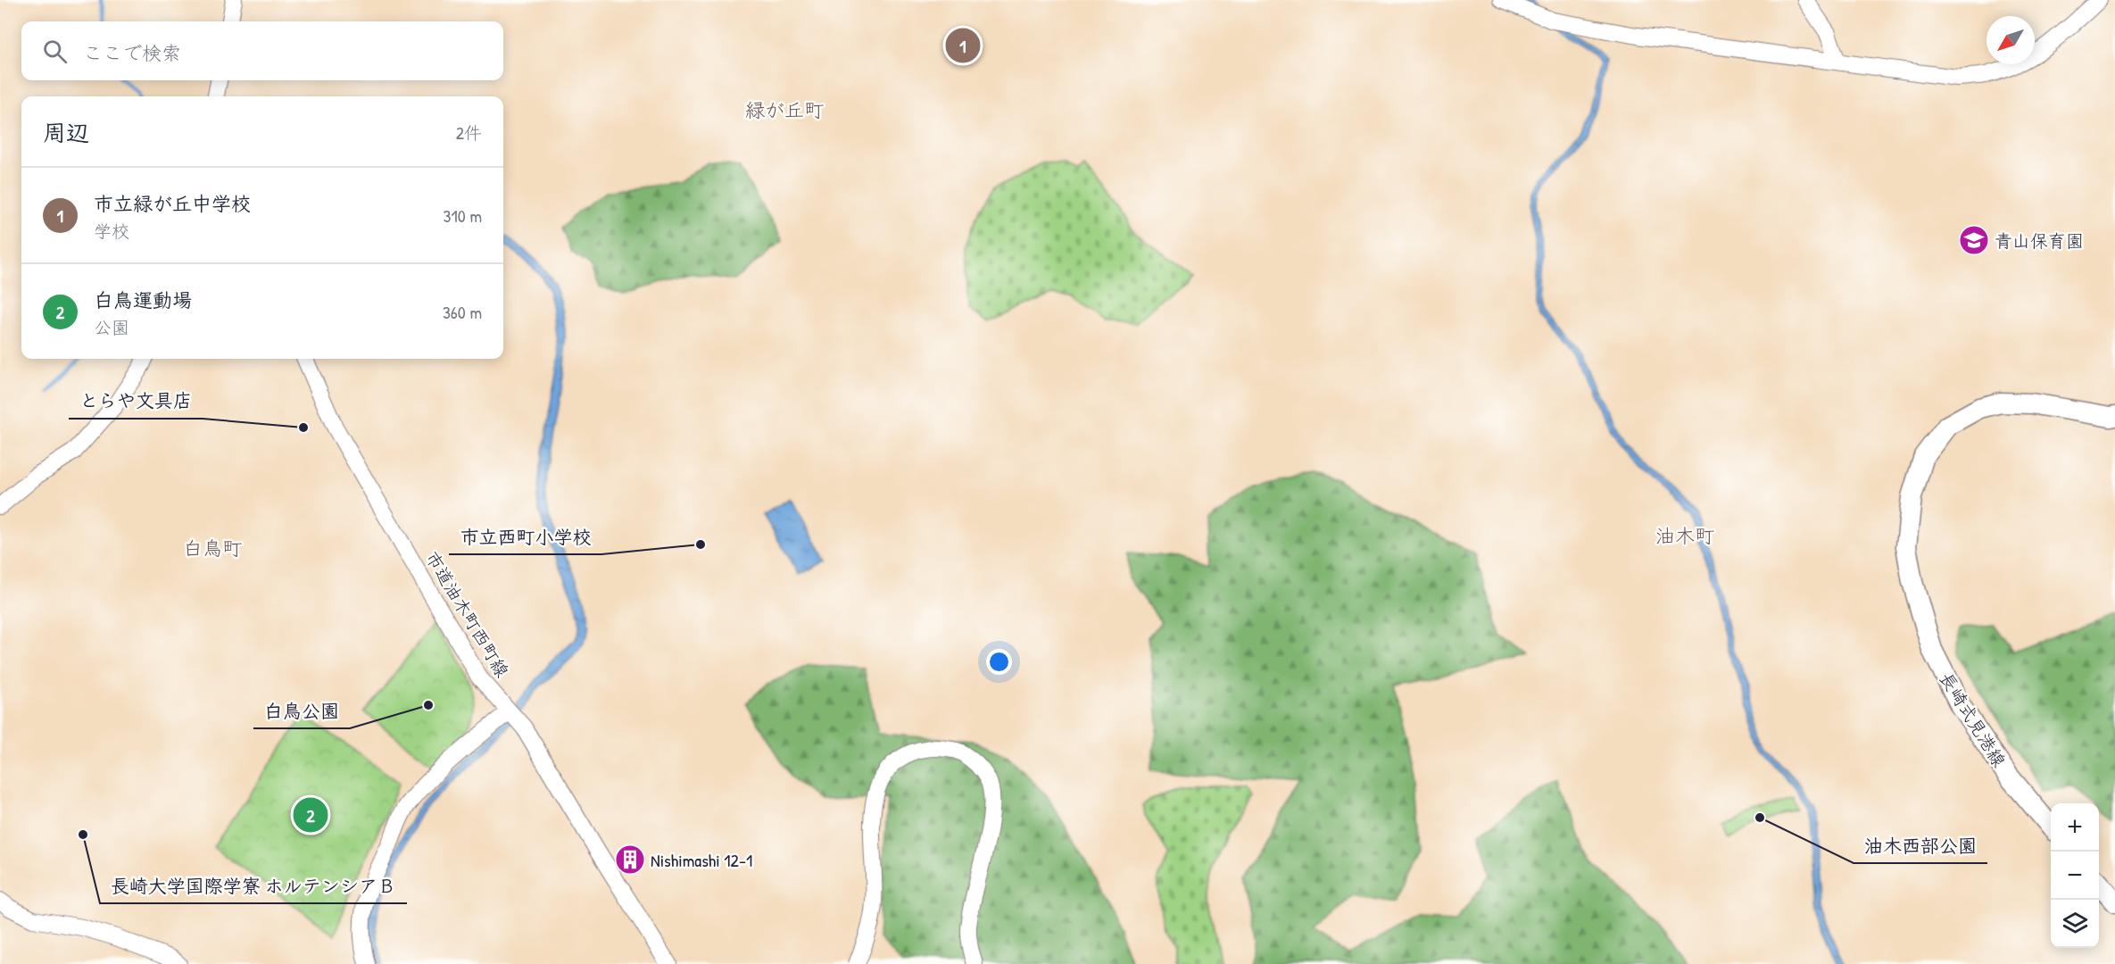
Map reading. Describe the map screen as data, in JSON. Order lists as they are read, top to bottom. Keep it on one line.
{"streets":{"main road":["長崎式見港線"],"street":["市道油木町西町線"]},"districts":["緑が丘町","油木町","白鳥町"],"places":{"school or university":["青山保育園"],"other":["とらや文具店","市立西町小学校","白鳥公園","油木西部公園","長崎大学国際学寮 ホルテンシアＢ"],"building":["Nishimashi 12-1"]},"north":"bottom left","page":{"search":"ここで検索","pins":["1","2"],"heading":["周辺","2件"],"list":[{"mark":"1","name":"市立緑が丘中学校","note":"学校","value":"310 m"},{"mark":"2","name":"白鳥運動場","note":"公園","value":"360 m"}],"map_buttons":["+","−"]}}
